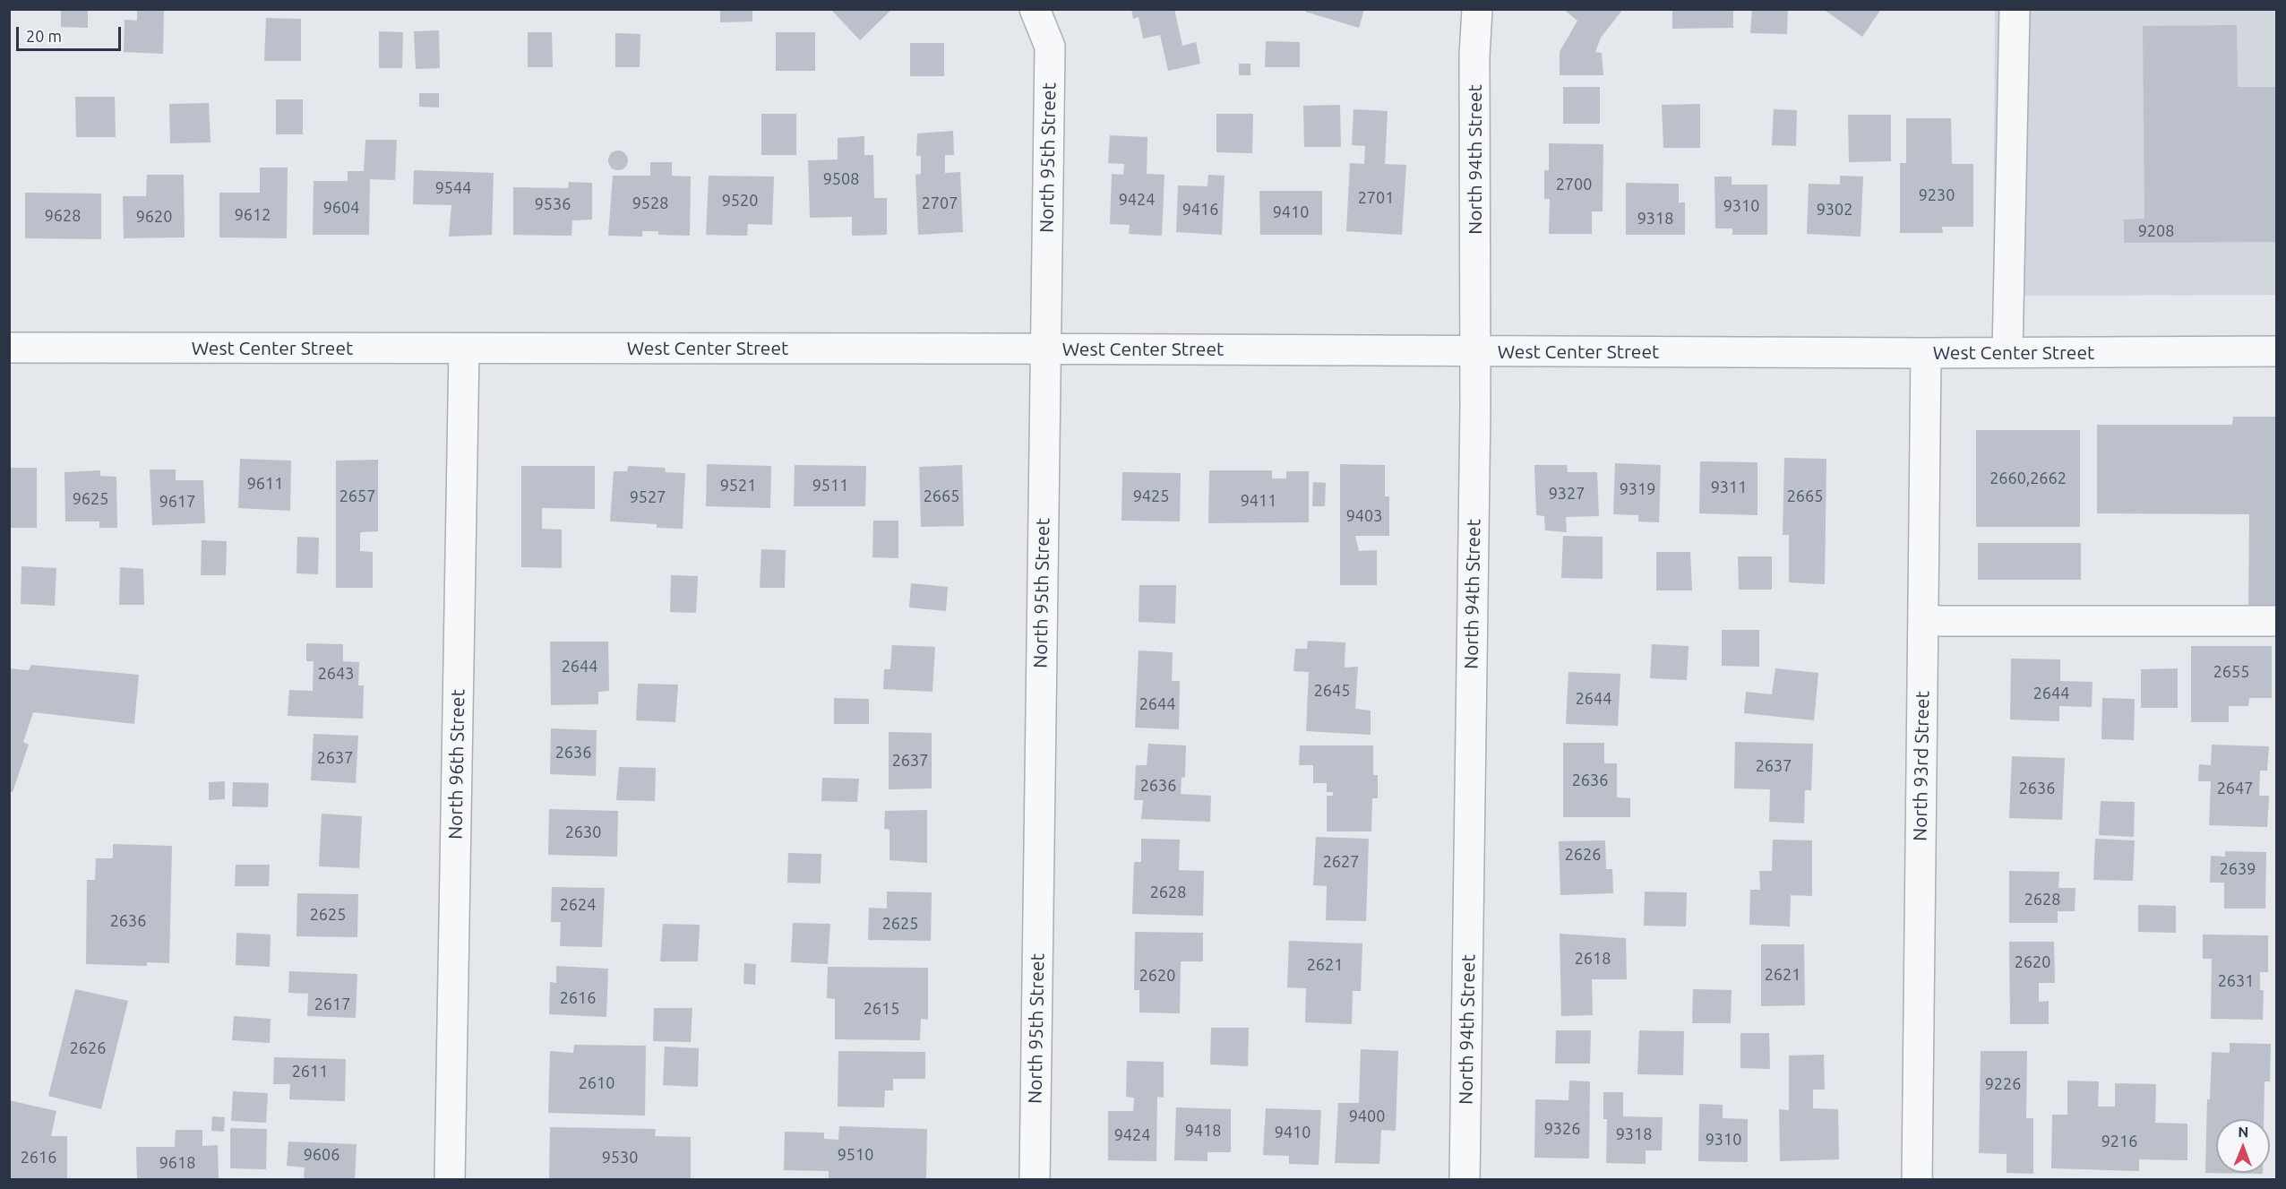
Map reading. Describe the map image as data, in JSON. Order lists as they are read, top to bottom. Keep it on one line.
{"streets":{"street":["North 95th Street","North 94th Street","West Center Street","North 96th Street","North 93rd Street"]},"crossings":[["North 95th Street","West Center Street"],["North 94th Street","West Center Street"],["West Center Street","North 96th Street"],["West Center Street","North 93rd Street"]],"house_numbers":["9508","2700","9544","9230","2701","9424","9520","9528","2707","9536","9310","9604","9416","9302","9410","9612","9628","9620","9318","9208","2660,2662","9611","9521","9511","9311","9319","9327","2657","2665","9425","2665","9527","9625","9411","9617","9403","2644","2655","2643","2645","2644","2644","2644","2636","2637","2637","2637","2636","2636","2636","2647","2630","2626","2627","2639","2628","2628","2624","2625","2636","2625","2618","2620","2621","2621","2620","2631","2616","2617","2615","2626","2611","2610","9226","9400","9326","9418","9410","9318","9424","9310","9216","9606","9510","2616","9530","9618"],"scale_bar":"20 m","north":"top"}
